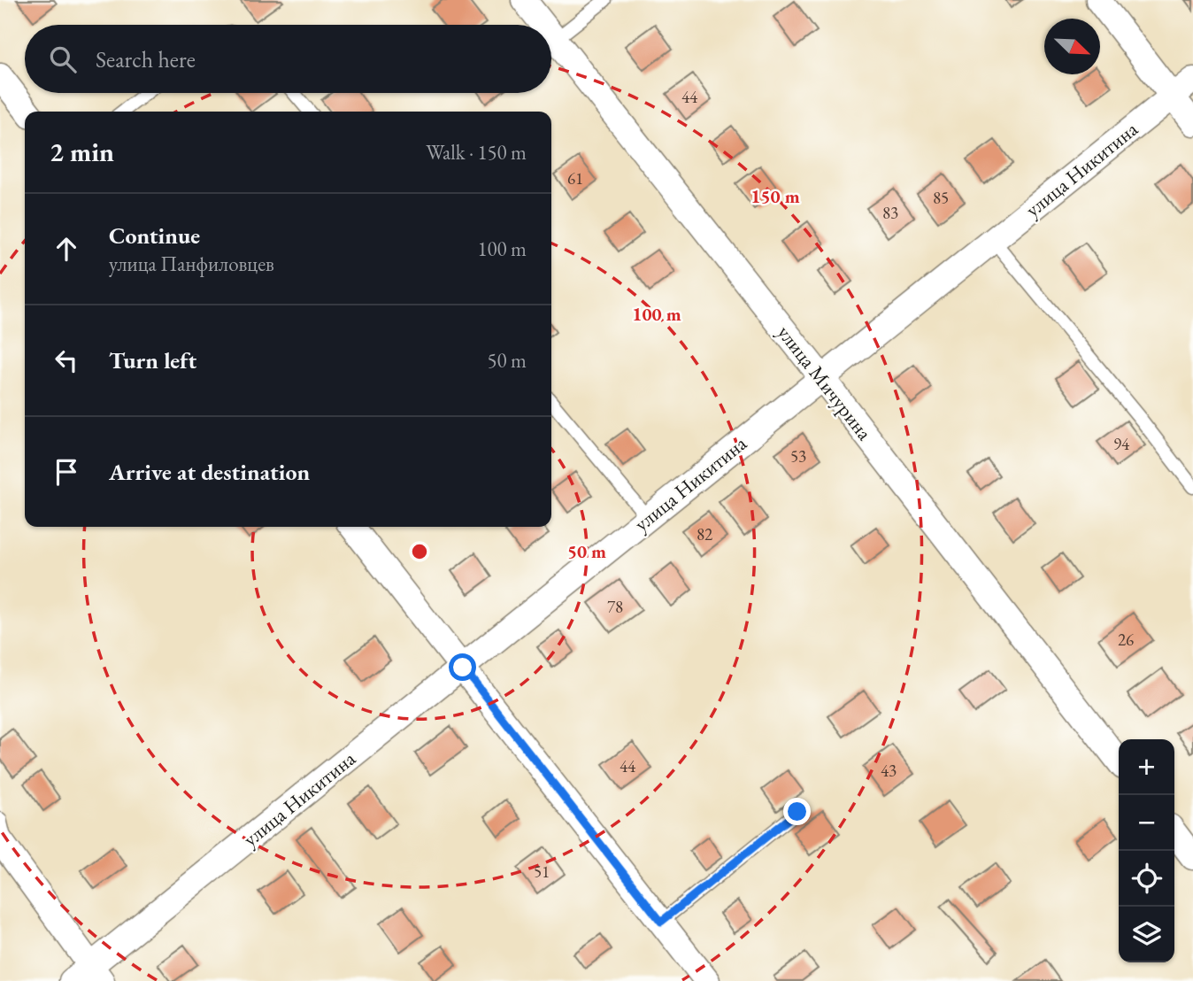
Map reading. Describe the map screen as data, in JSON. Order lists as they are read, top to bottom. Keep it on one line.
{"streets":{"street":["улица Никитина","улица Мичурина"]},"crossings":[["улица Никитина","улица Мичурина"]],"house_numbers":["44","61","85","83","94","53","82","78","26","44","43","51"],"north":"bottom right","page":{"search":"Search here","heading":["2 min","Walk · 150 m"],"list":[["Continue","улица Панфиловцев","100 m"],["Turn left","50 m"],"Arrive at destination"],"map_buttons":["+","−"]},"rings":["150 m","100 m","50 m"]}
